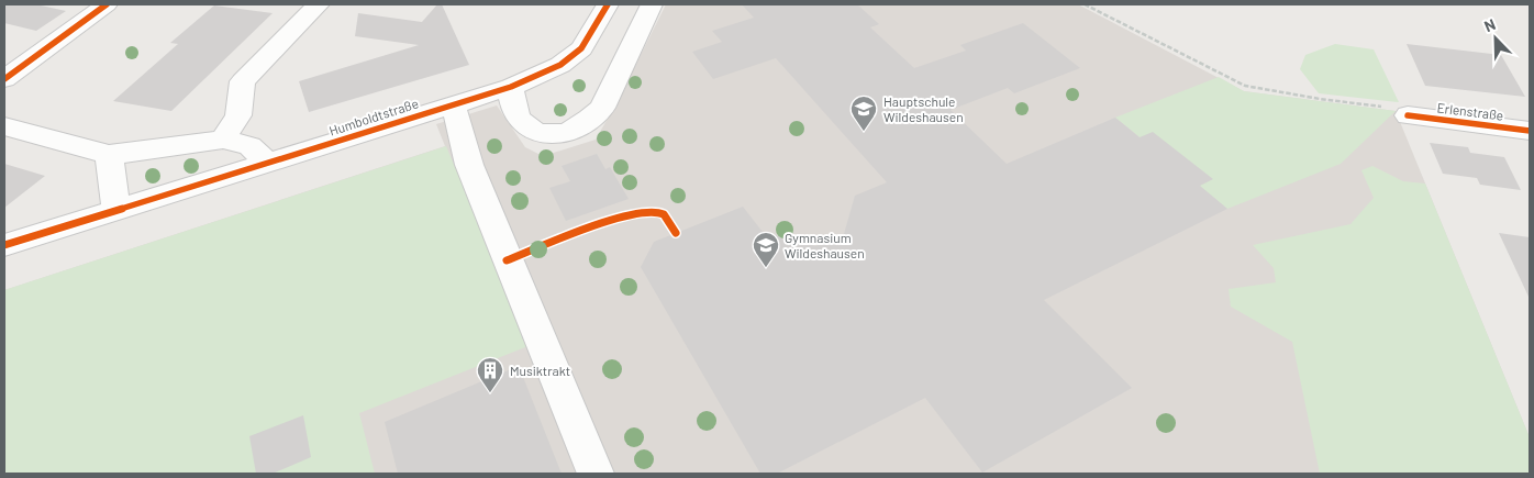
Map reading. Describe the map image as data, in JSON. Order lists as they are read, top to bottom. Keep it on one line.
{"streets":{"street":["Erlenstraße","Humboldtstraße"]},"places":{"school or university":["Hauptschule Wildeshausen","Gymnasium Wildeshausen"],"building":["Musiktrakt"]},"north":"top left"}
